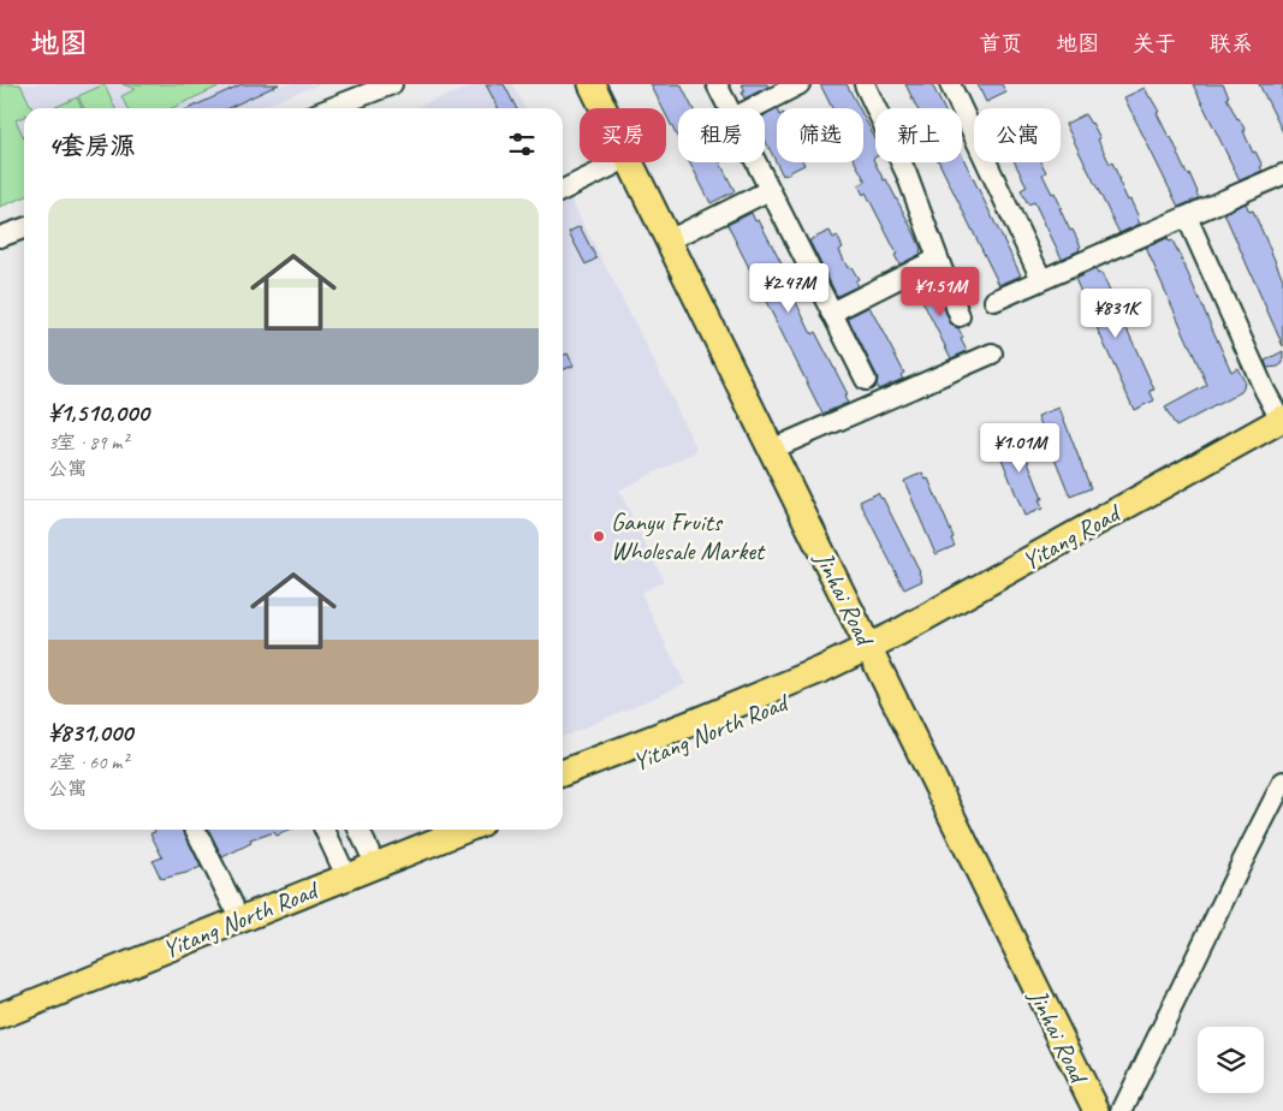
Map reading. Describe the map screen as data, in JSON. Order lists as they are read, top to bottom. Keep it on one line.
{"streets":{"main road":["Yitang Road","Jinhai Road","Yitang North Road"]},"crossings":[["Yitang Road","Jinhai Road"],["Yitang Road","Yitang North Road"],["Jinhai Road","Yitang North Road"]],"places":["Ganyu Fruits Wholesale Market"],"page":{"header":"地图","nav":["首页","地图","关于","联系"],"chip":["买房","租房","筛选","新上","公寓"],"heading":"4套房源","list":[{"name":"¥1,510,000","note":"3室 · 89 m² · 公寓"},{"name":"¥831,000","note":"2室 · 60 m² · 公寓"}],"price":["¥2.47M","¥1.51M","¥831K","¥1.01M"]}}
